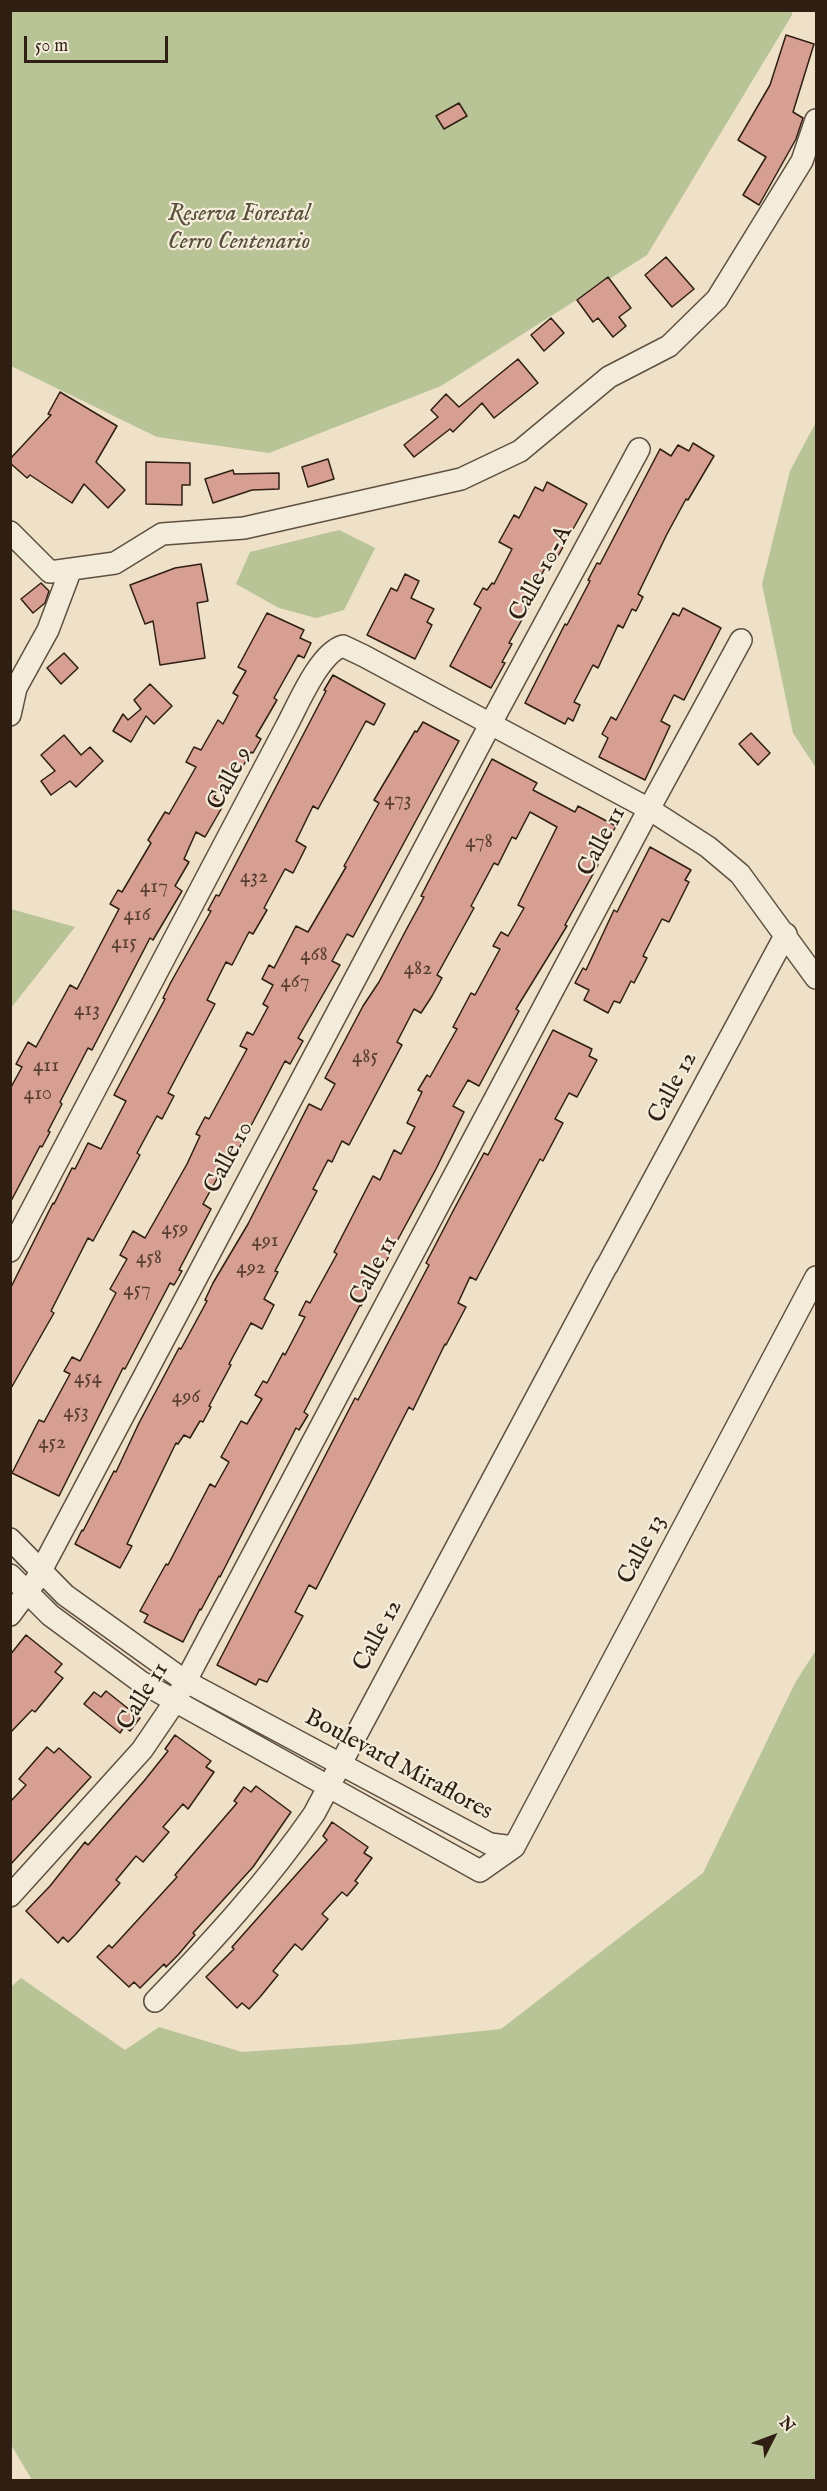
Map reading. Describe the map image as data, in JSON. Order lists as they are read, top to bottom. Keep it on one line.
{"streets":{"street":["Calle 10-A","Calle 9","Calle 11","Calle 12","Calle 10","Calle 13","Boulevard Miraflores"]},"crossings":[["Calle 10-A","Calle 9"],["Calle 10-A","Calle 10"],["Calle 9","Calle 11"],["Calle 9","Calle 12"],["Calle 9","Calle 10"],["Calle 11","Boulevard Miraflores"],["Calle 12","Boulevard Miraflores"],["Calle 10","Boulevard Miraflores"],["Calle 13","Boulevard Miraflores"]],"parks":["Reserva Forestal Cerro Centenario"],"house_numbers":["473","478","432","417","416","415","468","482","467","413","485","411","410","459","491","458","492","457","454","496","453","452"],"scale_bar":"50 m","north":"top right"}
